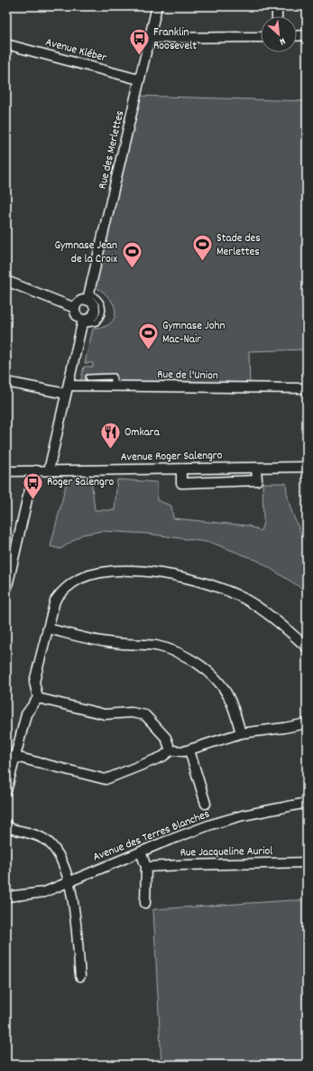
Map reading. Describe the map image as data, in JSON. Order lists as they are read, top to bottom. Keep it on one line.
{"streets":{"street":["Avenue Kléber","Rue des Merlettes","Rue de l'Union","Avenue Roger Salengro","Avenue des Terres Blanches","Rue Jacqueline Auriol"]},"crossings":[["Avenue Kléber","Rue des Merlettes"]],"places":{"bus stop":["Franklin Roosevelt","Roger Salengro"],"sports":["Stade des Merlettes","Gymnase Jean de la Croix","Gymnase John Mac-Nair"],"restaurant":["Omkara"]},"north":"bottom right"}
